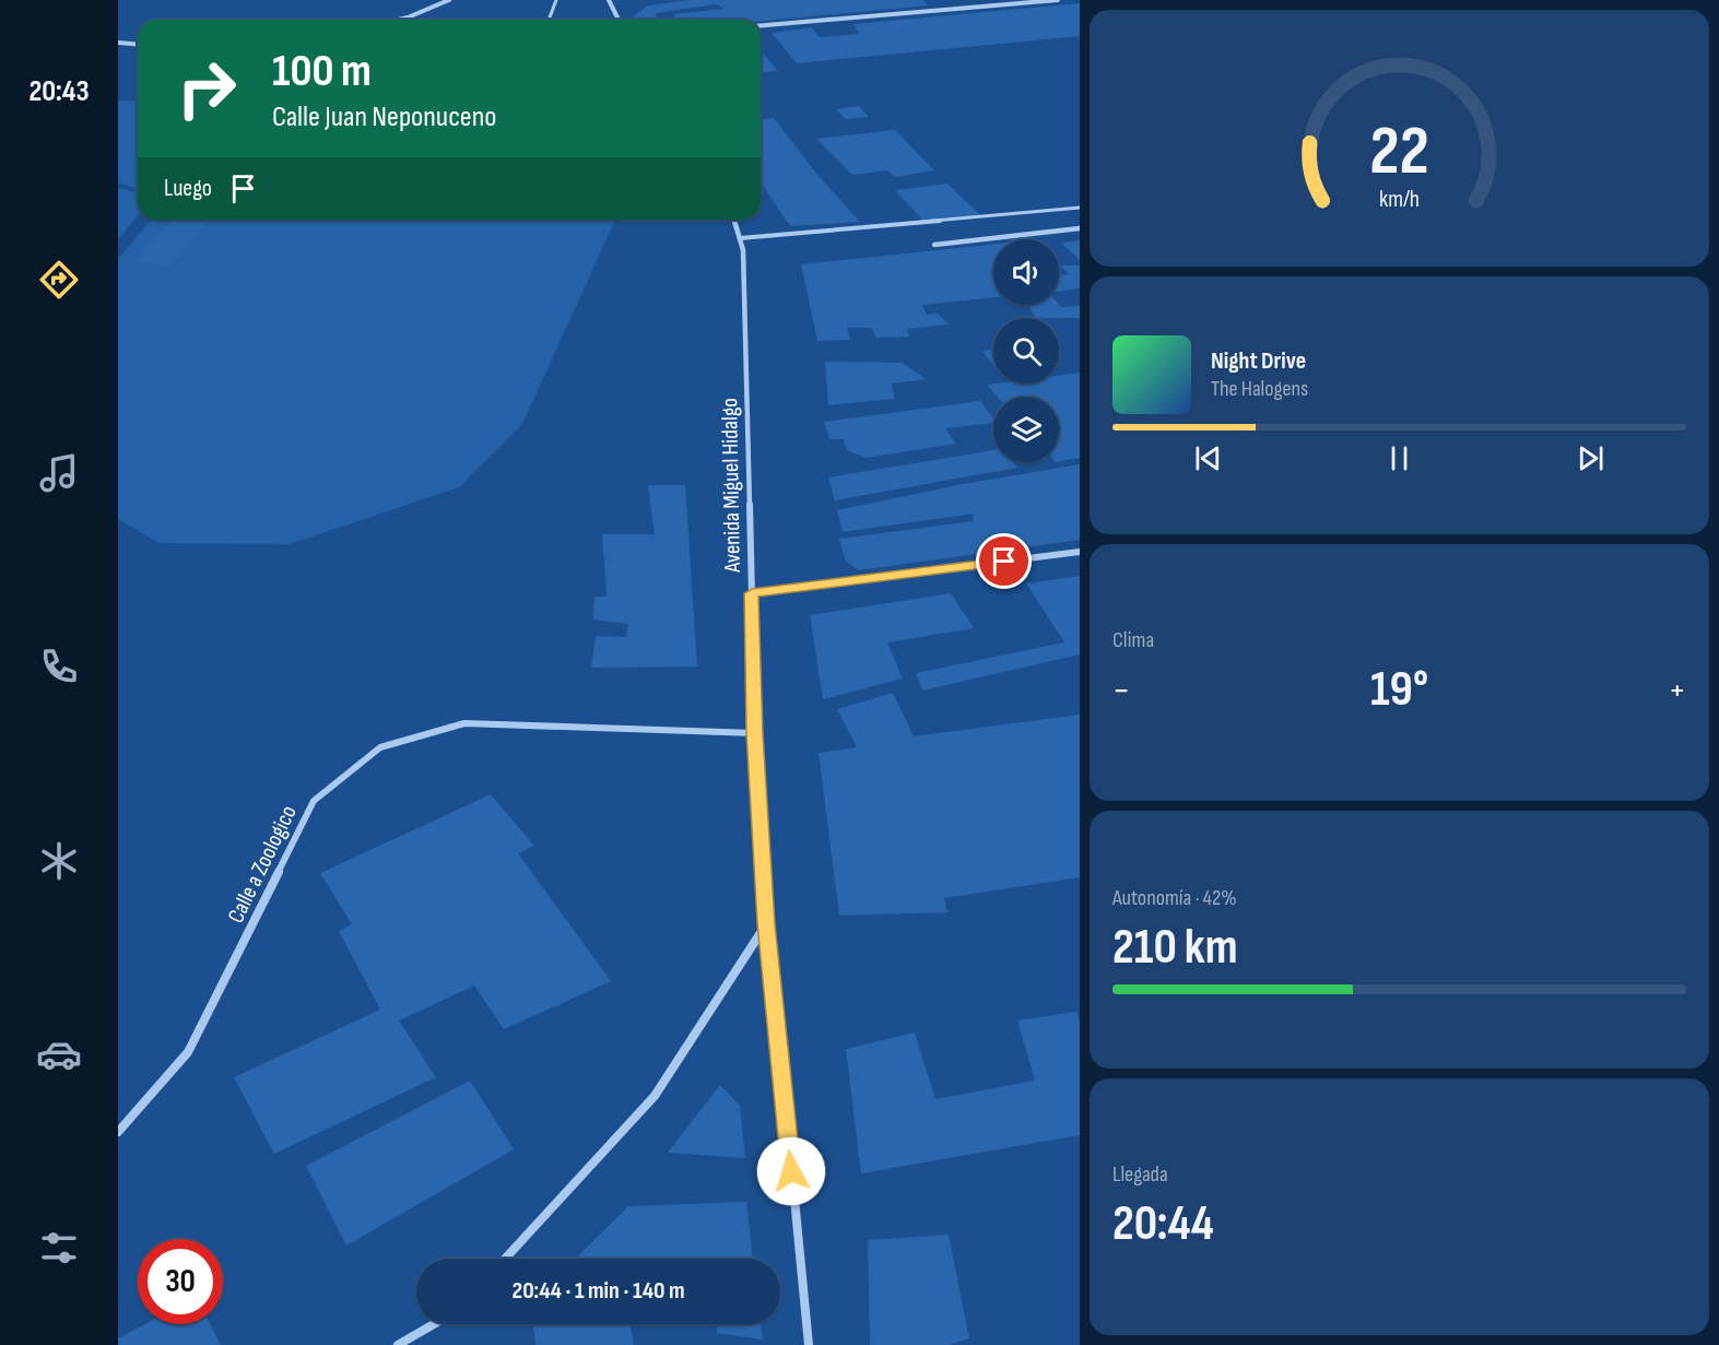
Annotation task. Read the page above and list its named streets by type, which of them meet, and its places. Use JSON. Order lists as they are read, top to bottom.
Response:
{
  "streets": {
    "street": ["Avenida Miguel Hidalgo", "Calle a Zoologico"]
  },
  "crossings": [
    ["Avenida Miguel Hidalgo", "Calle a Zoologico"]
  ],
  "page": {
    "tabs": "20:43",
    "turn": ["100 m", "Calle Juan Neponuceno"],
    "then": "Luego",
    "song": ["Night Drive", "The Halogens"],
    "tile": [
      "Clima",
      ["Autonomía · 42%", "210 km"],
      ["Llegada", "20:44"]
    ],
    "heat": ["−", "19°", "+"],
    "limit": "30",
    "trip": "20:44 · 1 min · 140 m",
    "gauge": ["22", "km/h"]
  }
}
